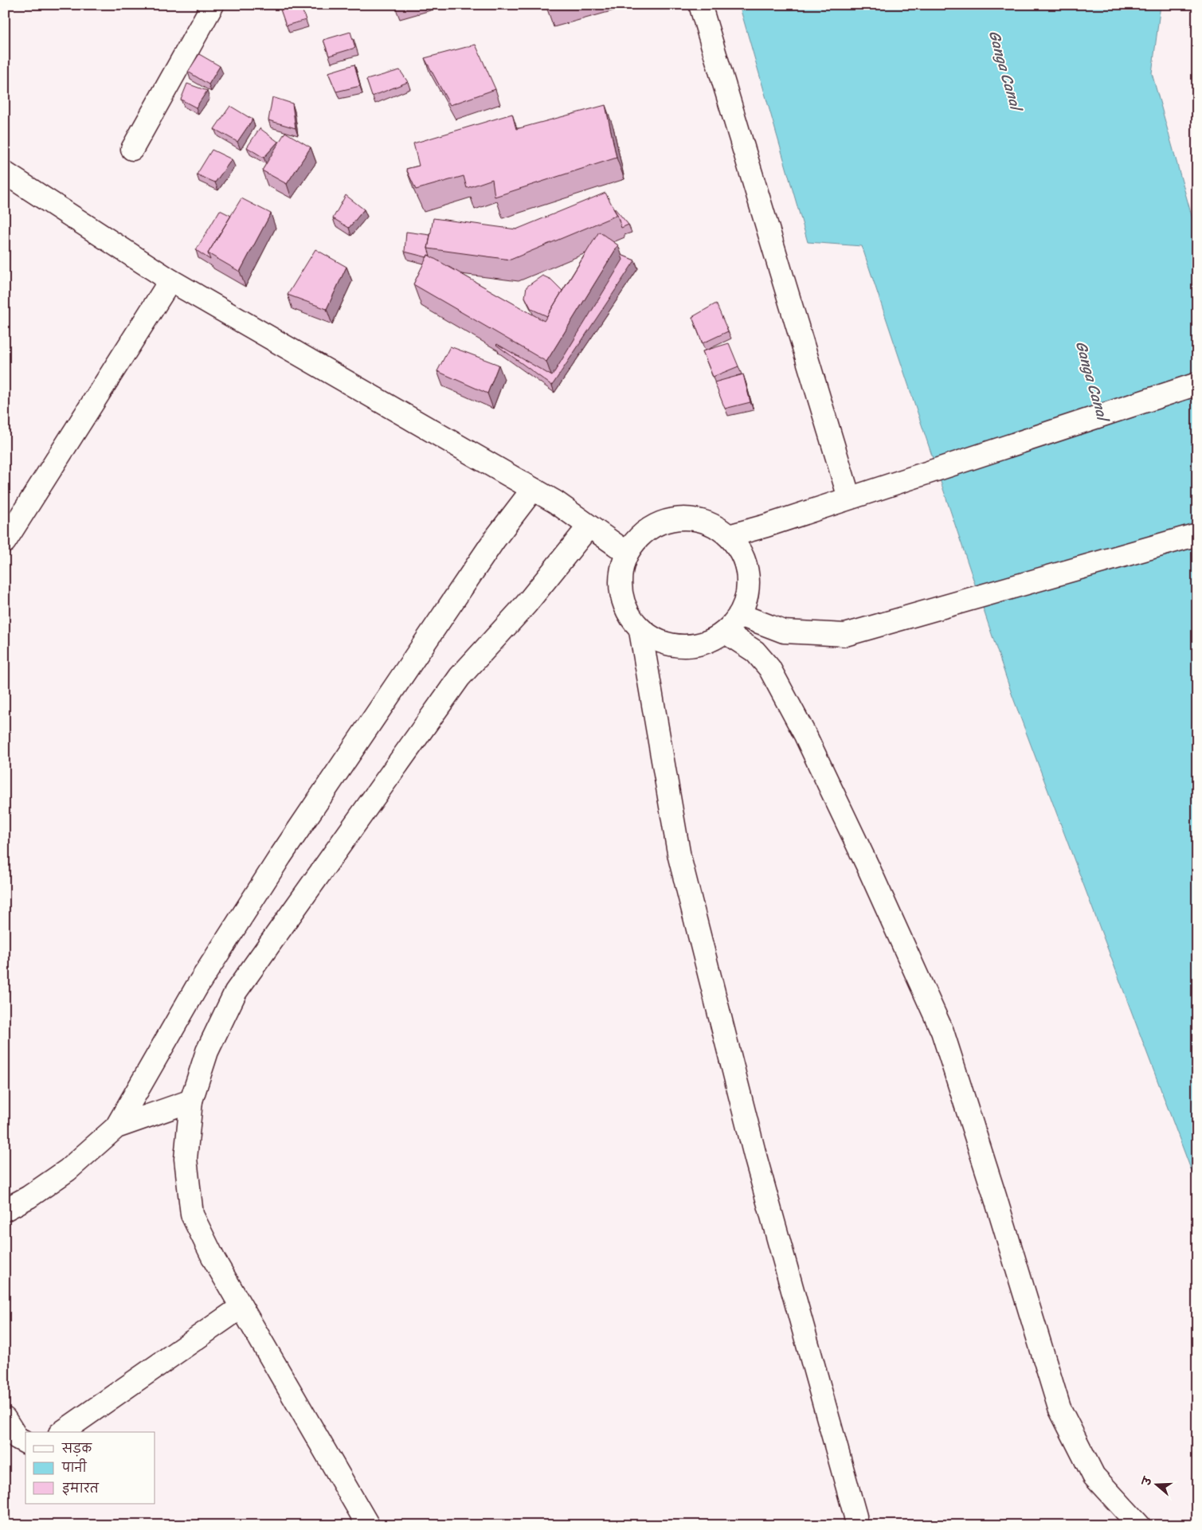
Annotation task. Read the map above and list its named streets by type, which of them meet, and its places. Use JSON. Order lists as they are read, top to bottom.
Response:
{
  "water": ["Ganga Canal"],
  "legend": ["सड़क", "पानी", "इमारत"],
  "north": "left"
}
